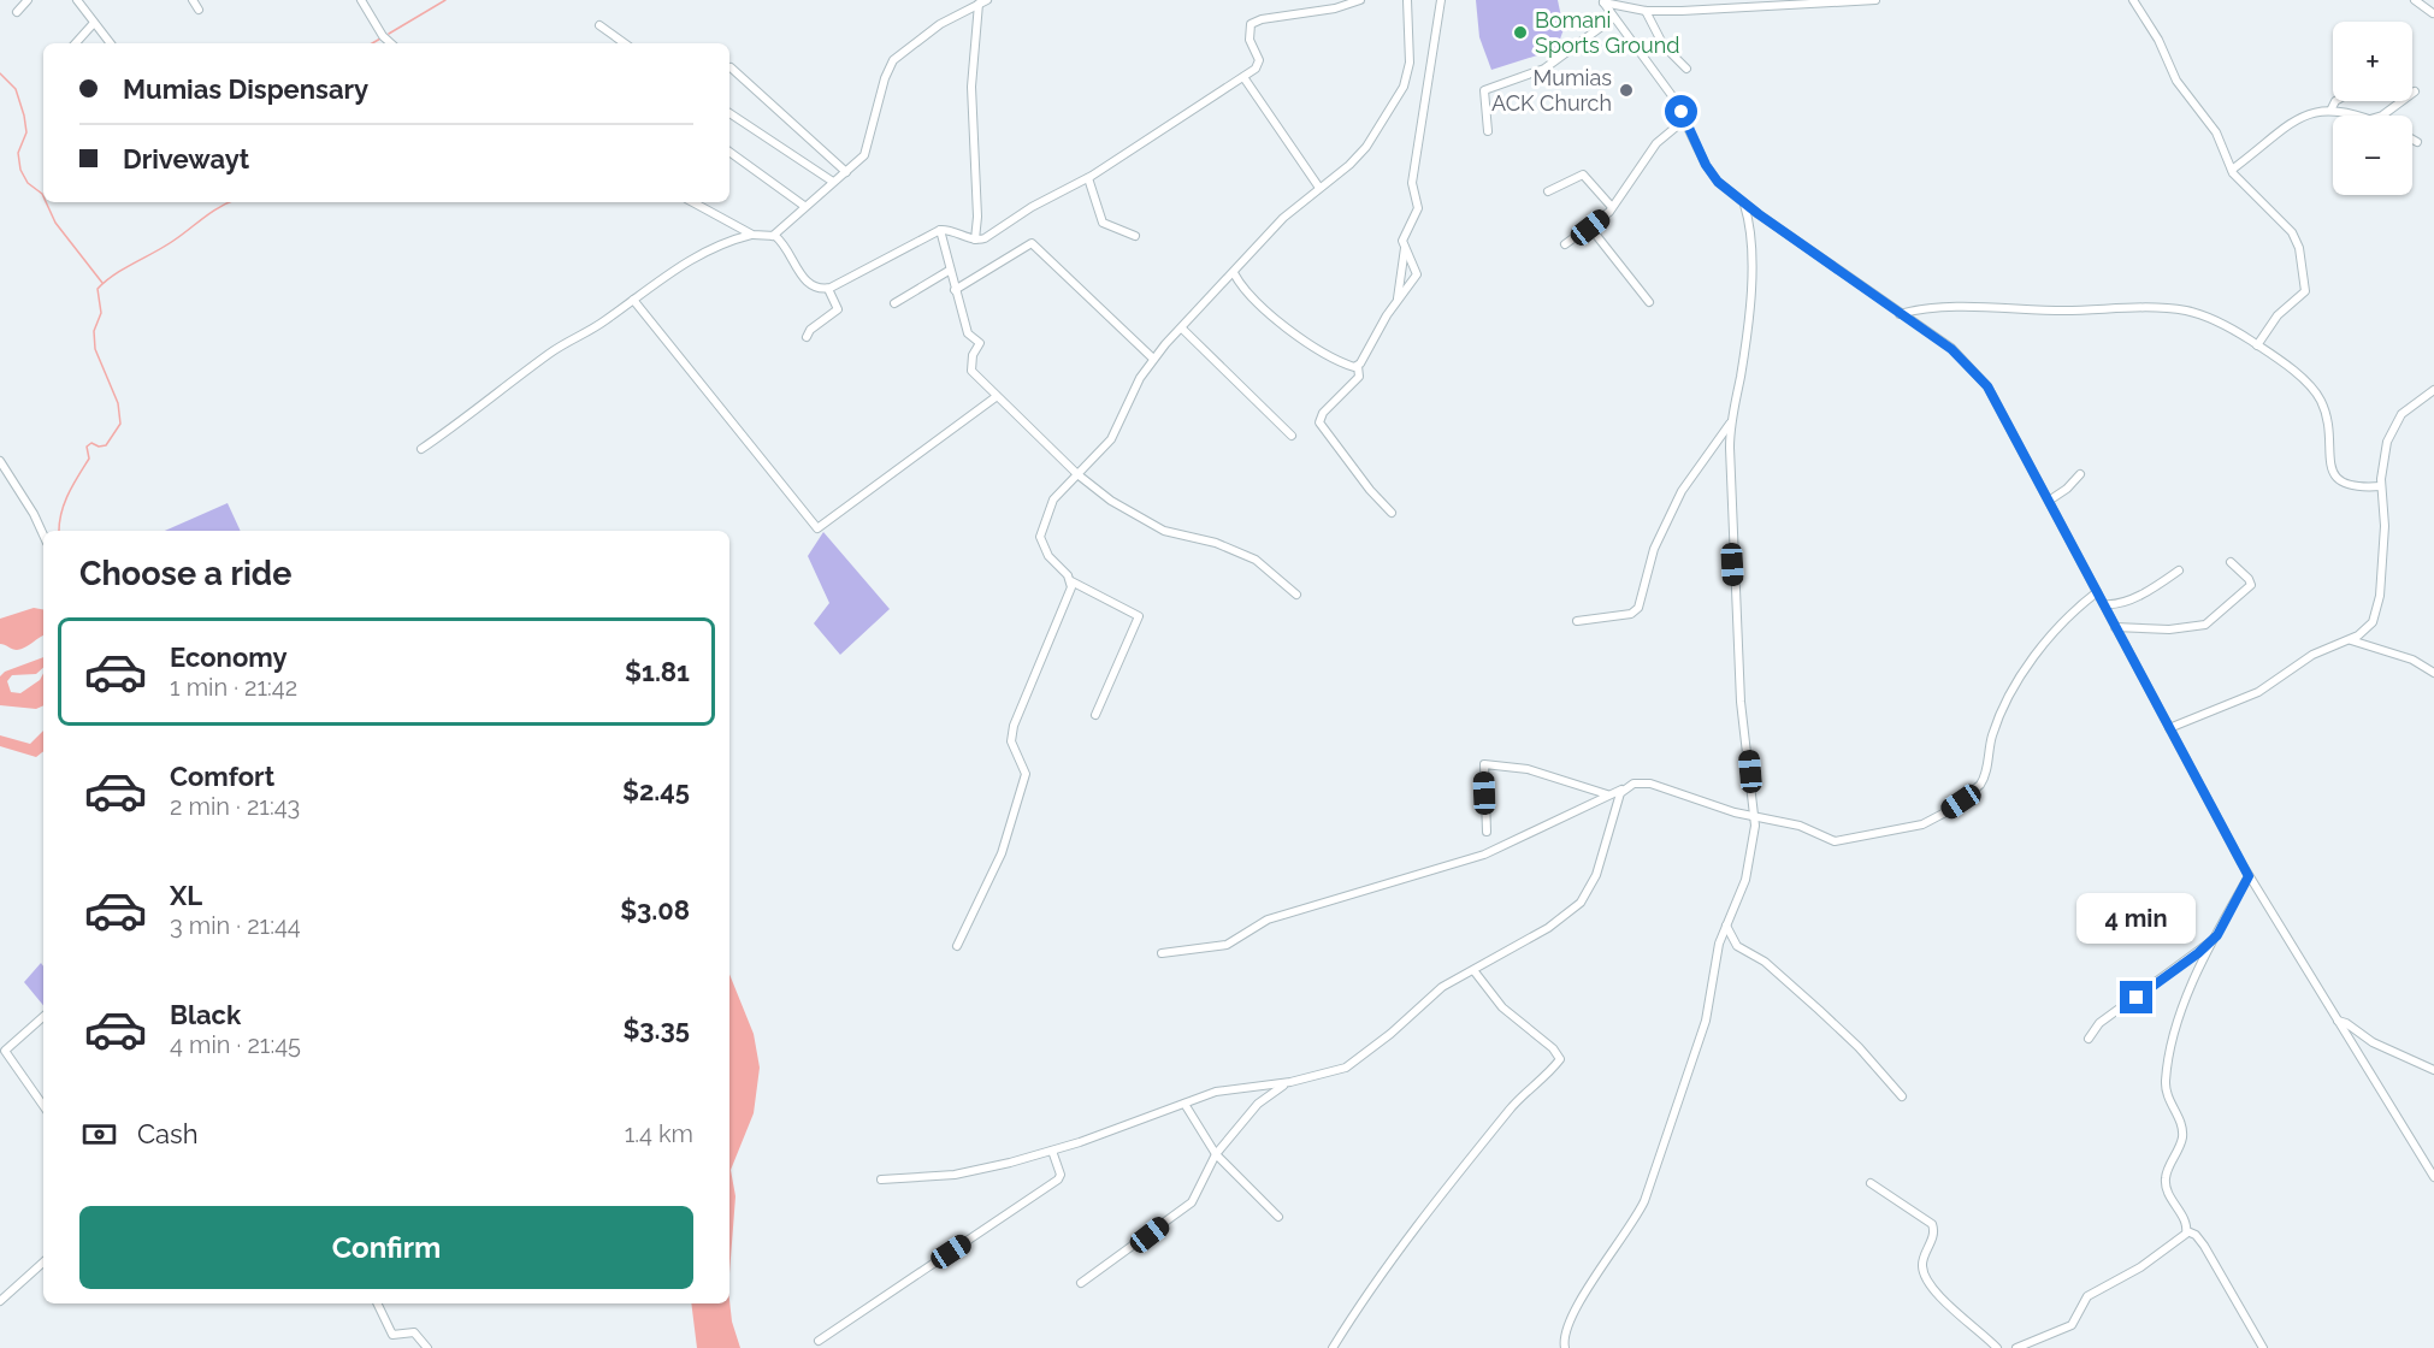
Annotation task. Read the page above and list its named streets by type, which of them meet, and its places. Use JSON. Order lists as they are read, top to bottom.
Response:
{
  "places": ["Bomani Sports Ground", "Mumias ACK Church"],
  "page": {
    "map_buttons": ["+", "−"],
    "banner": ["Mumias Dispensary", "Drivewayt"],
    "heading": "Choose a ride",
    "list": [
      {
        "name": "Economy",
        "note": "1 min · 21:42",
        "value": "$1.81"
      },
      {
        "name": "Comfort",
        "note": "2 min · 21:43",
        "value": "$2.45"
      },
      {
        "name": "XL",
        "note": "3 min · 21:44",
        "value": "$3.08"
      },
      {
        "name": "Black",
        "note": "4 min · 21:45",
        "value": "$3.35"
      }
    ],
    "bubble": "4 min",
    "pay": ["Cash", "1.4 km"],
    "buttons": "Confirm"
  }
}
